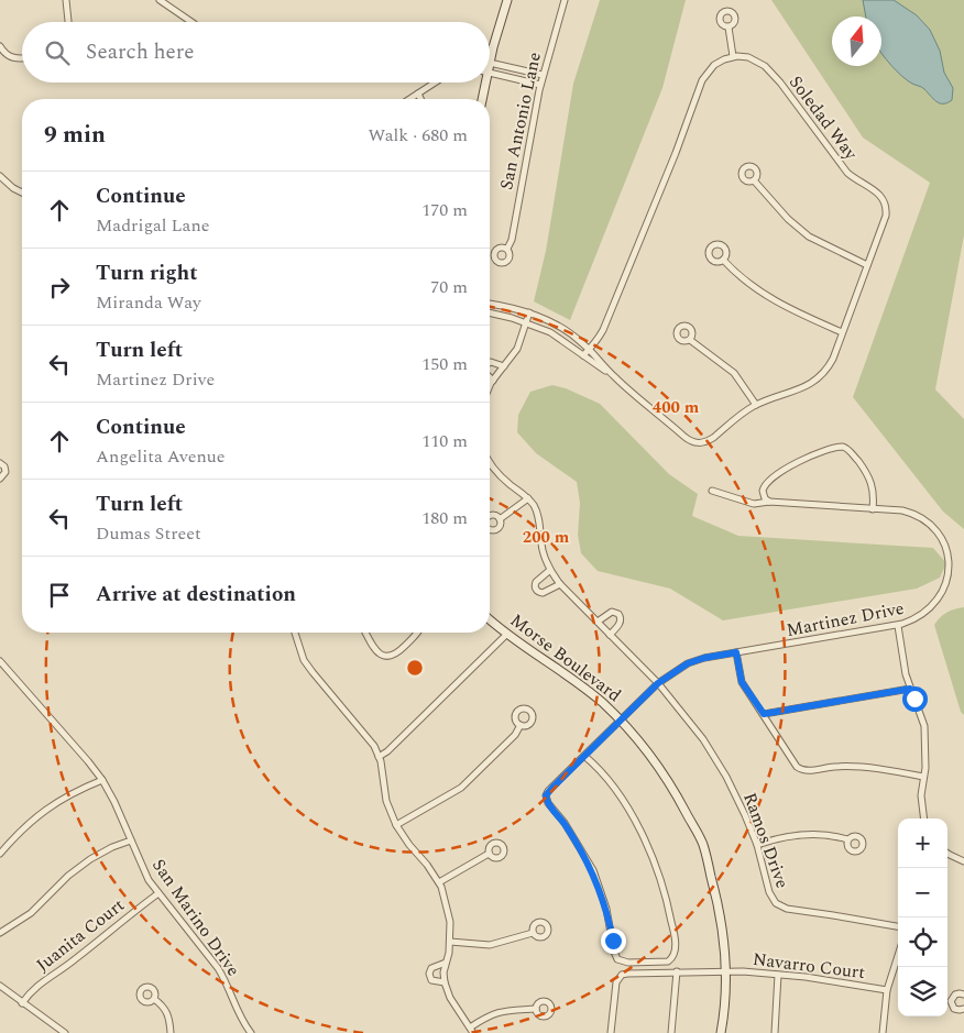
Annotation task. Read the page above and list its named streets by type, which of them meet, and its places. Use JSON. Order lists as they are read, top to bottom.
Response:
{
  "streets": {
    "street": [
      "Soledad Way",
      "San Antonio Lane",
      "Martinez Drive",
      "Morse Boulevard",
      "Ramos Drive",
      "San Marino Drive",
      "Juanita Court",
      "Navarro Court"
    ]
  },
  "crossings": [
    ["Martinez Drive", "Morse Boulevard"],
    ["Martinez Drive", "Ramos Drive"],
    ["Morse Boulevard", "Navarro Court"],
    ["San Marino Drive", "Juanita Court"]
  ],
  "north": "top",
  "page": {
    "search": "Search here",
    "heading": ["9 min", "Walk · 680 m"],
    "list": [
      ["Continue", "Madrigal Lane", "170 m"],
      ["Turn right", "Miranda Way", "70 m"],
      ["Turn left", "Martinez Drive", "150 m"],
      ["Continue", "Angelita Avenue", "110 m"],
      ["Turn left", "Dumas Street", "180 m"],
      "Arrive at destination"
    ],
    "map_buttons": ["+", "−"]
  },
  "rings": ["400 m", "200 m"]
}
